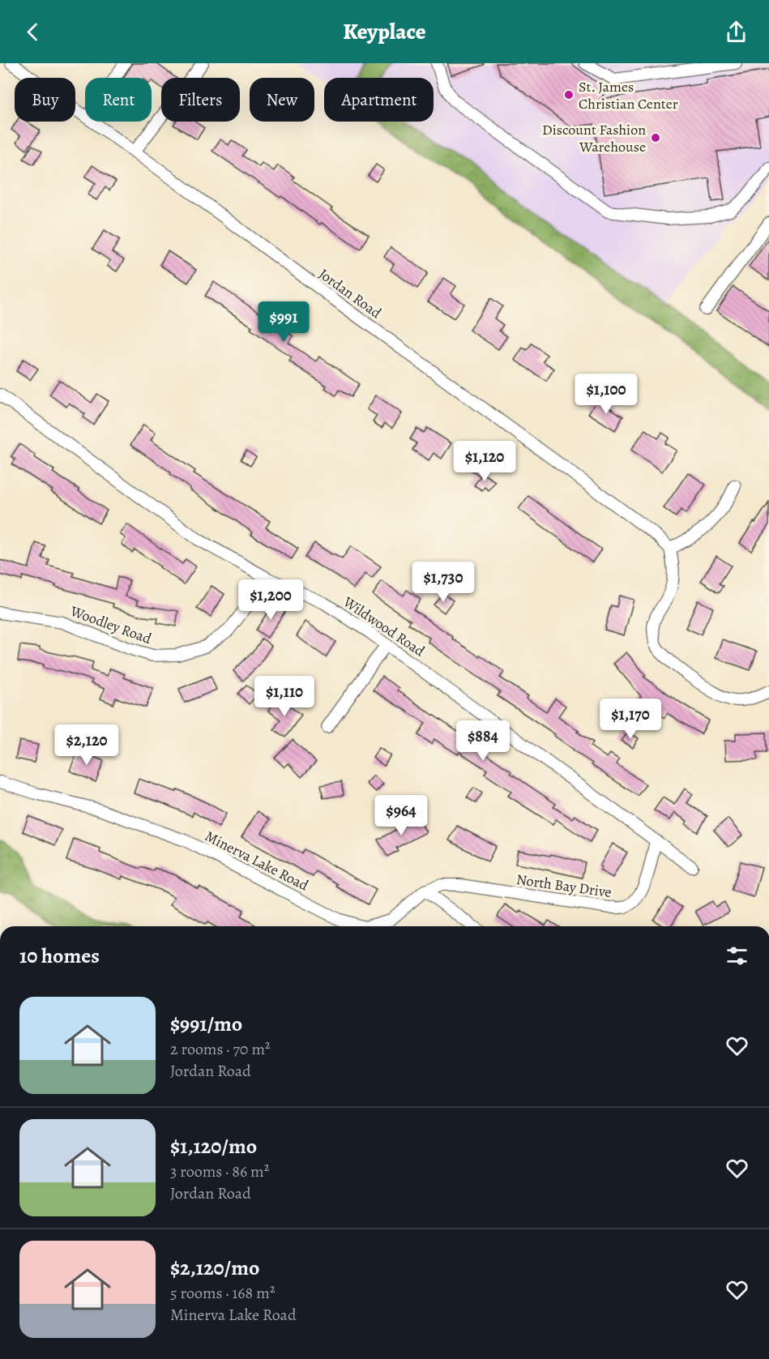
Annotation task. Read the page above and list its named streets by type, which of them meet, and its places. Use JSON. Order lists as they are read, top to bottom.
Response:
{
  "streets": {
    "street": [
      "Jordan Road",
      "Woodley Road",
      "Wildwood Road",
      "Minerva Lake Road",
      "North Bay Drive"
    ]
  },
  "crossings": [
    ["Woodley Road", "Wildwood Road"],
    ["Wildwood Road", "North Bay Drive"],
    ["Minerva Lake Road", "North Bay Drive"]
  ],
  "places": ["St. James Christian Center", "Discount Fashion Warehouse"],
  "page": {
    "header": "Keyplace",
    "chip": [
      "Buy",
      "Rent",
      "Filters",
      "New",
      "Apartment"
    ],
    "price": [
      "$991",
      "$1,100",
      "$1,120",
      "$1,730",
      "$1,200",
      "$1,110",
      "$1,170",
      "$884",
      "$2,120",
      "$964"
    ],
    "heading": "10 homes",
    "list": [
      {
        "name": "$991/mo",
        "note": "2 rooms · 70 m² · Jordan Road"
      },
      {
        "name": "$1,120/mo",
        "note": "3 rooms · 86 m² · Jordan Road"
      },
      {
        "name": "$2,120/mo",
        "note": "5 rooms · 168 m² · Minerva Lake Road"
      }
    ]
  }
}
